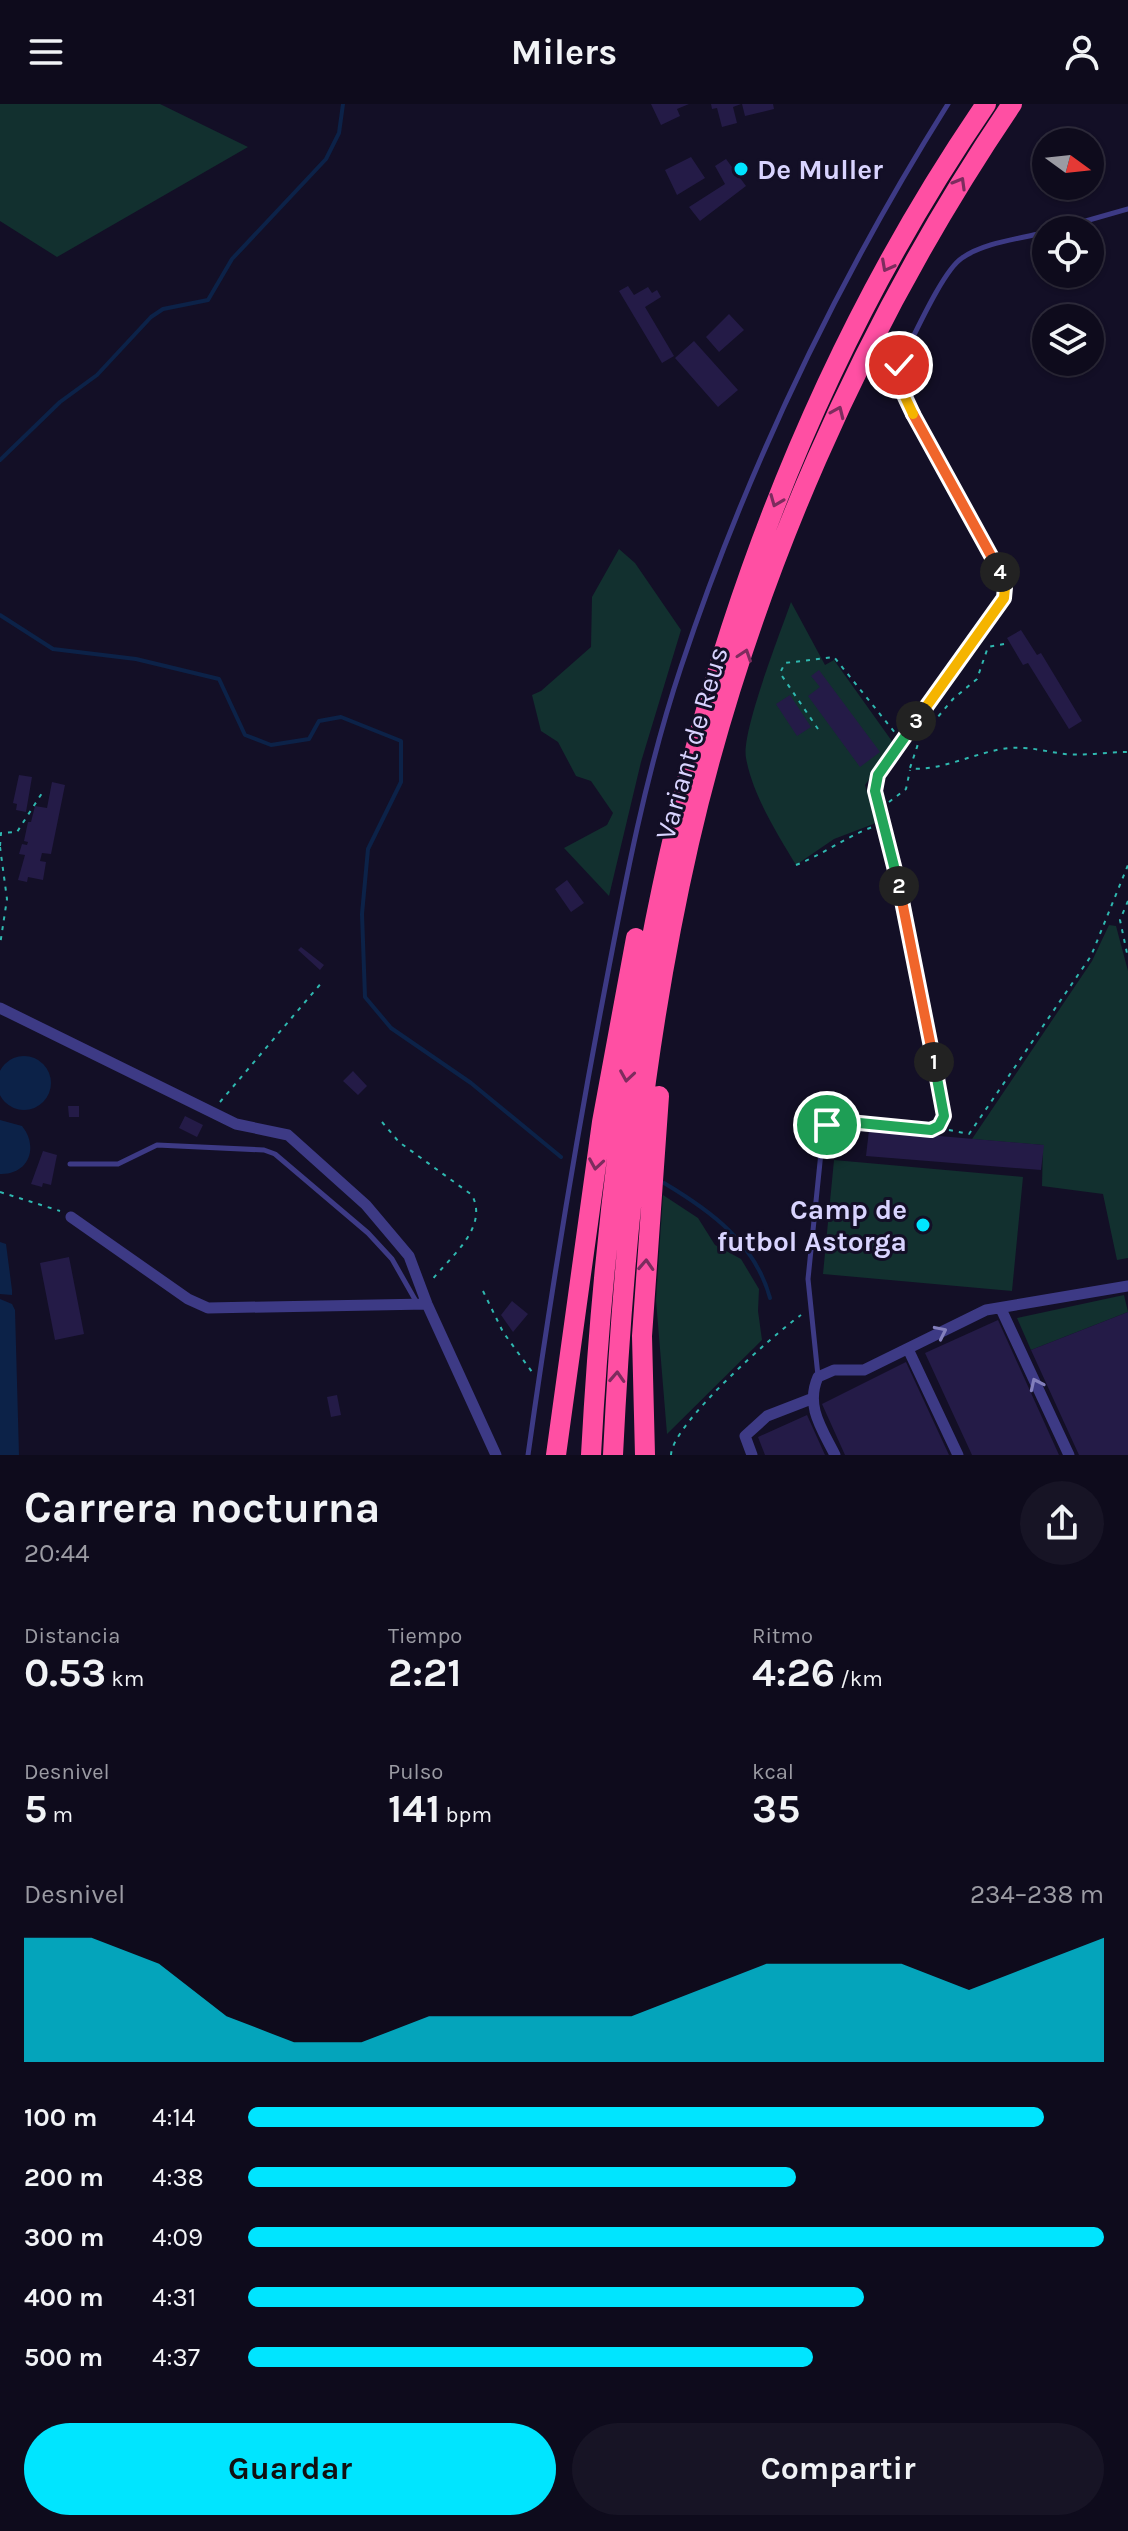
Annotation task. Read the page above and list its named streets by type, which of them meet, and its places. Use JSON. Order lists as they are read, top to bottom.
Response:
{
  "streets": {
    "highway": ["Variant de Reus"]
  },
  "places": ["De Muller", "Camp de futbol Astorga"],
  "north": "right",
  "page": {
    "header": "Milers",
    "pins": [
      "4",
      "3",
      "2",
      "1"
    ],
    "heading": ["Carrera nocturna", "20:44"],
    "stats": [
      ["Distancia", "0.53 km"],
      ["Tiempo", "2:21"],
      ["Ritmo", "4:26 /km"],
      ["Desnivel", "5 m"],
      ["Pulso", "141 bpm"],
      ["kcal", "35"]
    ],
    "chart": ["Desnivel", "234–238 m"],
    "list": [
      {
        "name": "100 m",
        "note": "4:14"
      },
      {
        "name": "200 m",
        "note": "4:38"
      },
      {
        "name": "300 m",
        "note": "4:09"
      },
      {
        "name": "400 m",
        "note": "4:31"
      },
      {
        "name": "500 m",
        "note": "4:37"
      }
    ],
    "buttons": ["Guardar", "Compartir"]
  }
}
